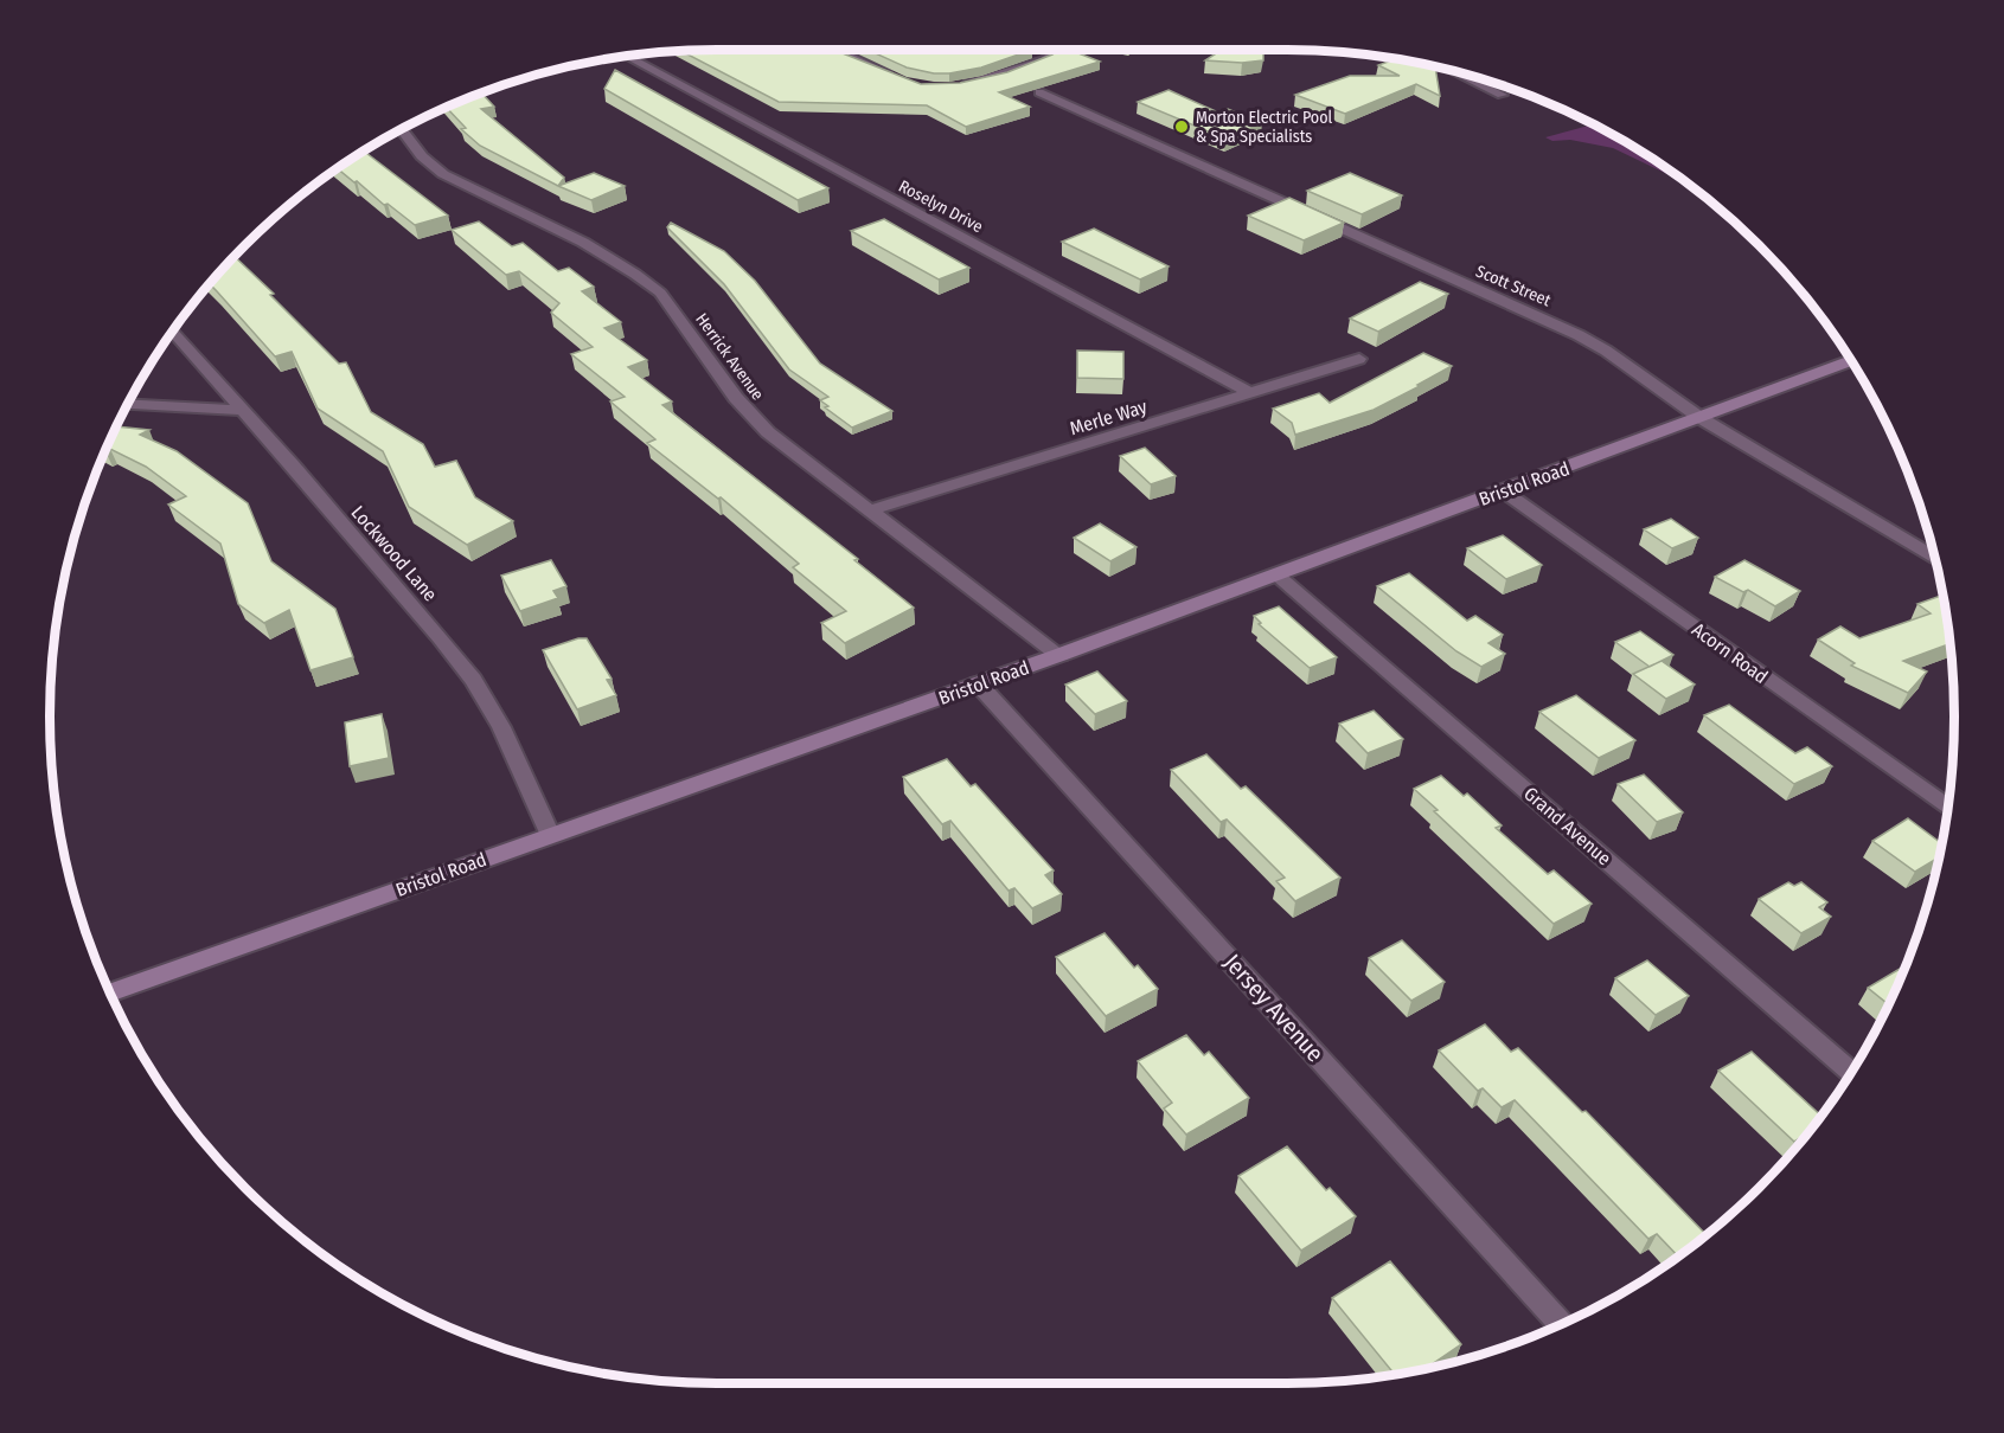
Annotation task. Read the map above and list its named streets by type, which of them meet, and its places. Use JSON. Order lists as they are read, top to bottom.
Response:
{
  "streets": {
    "main road": ["Bristol Road"],
    "street": [
      "Roselyn Drive",
      "Scott Street",
      "Herrick Avenue",
      "Merle Way",
      "Lockwood Lane",
      "Acorn Road",
      "Grand Avenue",
      "Jersey Avenue"
    ]
  },
  "crossings": [
    ["Roselyn Drive", "Merle Way"],
    ["Scott Street", "Bristol Road"],
    ["Herrick Avenue", "Merle Way"],
    ["Herrick Avenue", "Bristol Road"],
    ["Bristol Road", "Lockwood Lane"],
    ["Bristol Road", "Acorn Road"],
    ["Bristol Road", "Grand Avenue"],
    ["Bristol Road", "Jersey Avenue"]
  ],
  "places": ["Morton Electric Pool & Spa Specialists"]
}
